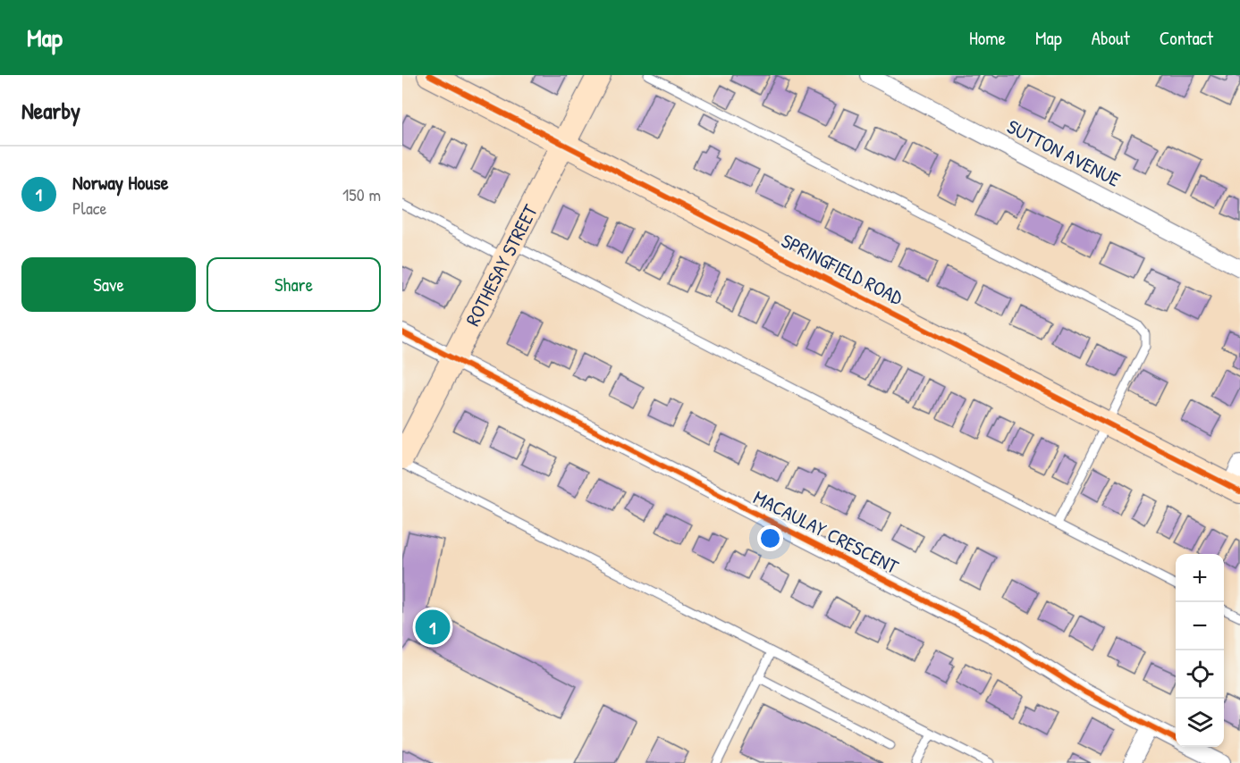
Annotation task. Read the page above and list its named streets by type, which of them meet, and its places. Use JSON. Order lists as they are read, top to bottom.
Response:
{
  "streets": {
    "street": [
      "SUTTON AVENUE",
      "ROTHESAY STREET",
      "SPRINGFIELD ROAD",
      "MACAULAY CRESCENT"
    ]
  },
  "crossings": [
    ["ROTHESAY STREET", "SPRINGFIELD ROAD"],
    ["ROTHESAY STREET", "MACAULAY CRESCENT"]
  ],
  "page": {
    "header": "Map",
    "nav": [
      "Home",
      "Map",
      "About",
      "Contact"
    ],
    "heading": "Nearby",
    "list": [
      {
        "mark": "1",
        "name": "Norway House",
        "note": "Place",
        "value": "150 m"
      }
    ],
    "buttons": ["Save", "Share"],
    "map_buttons": ["+", "−"],
    "pins": "1"
  }
}
